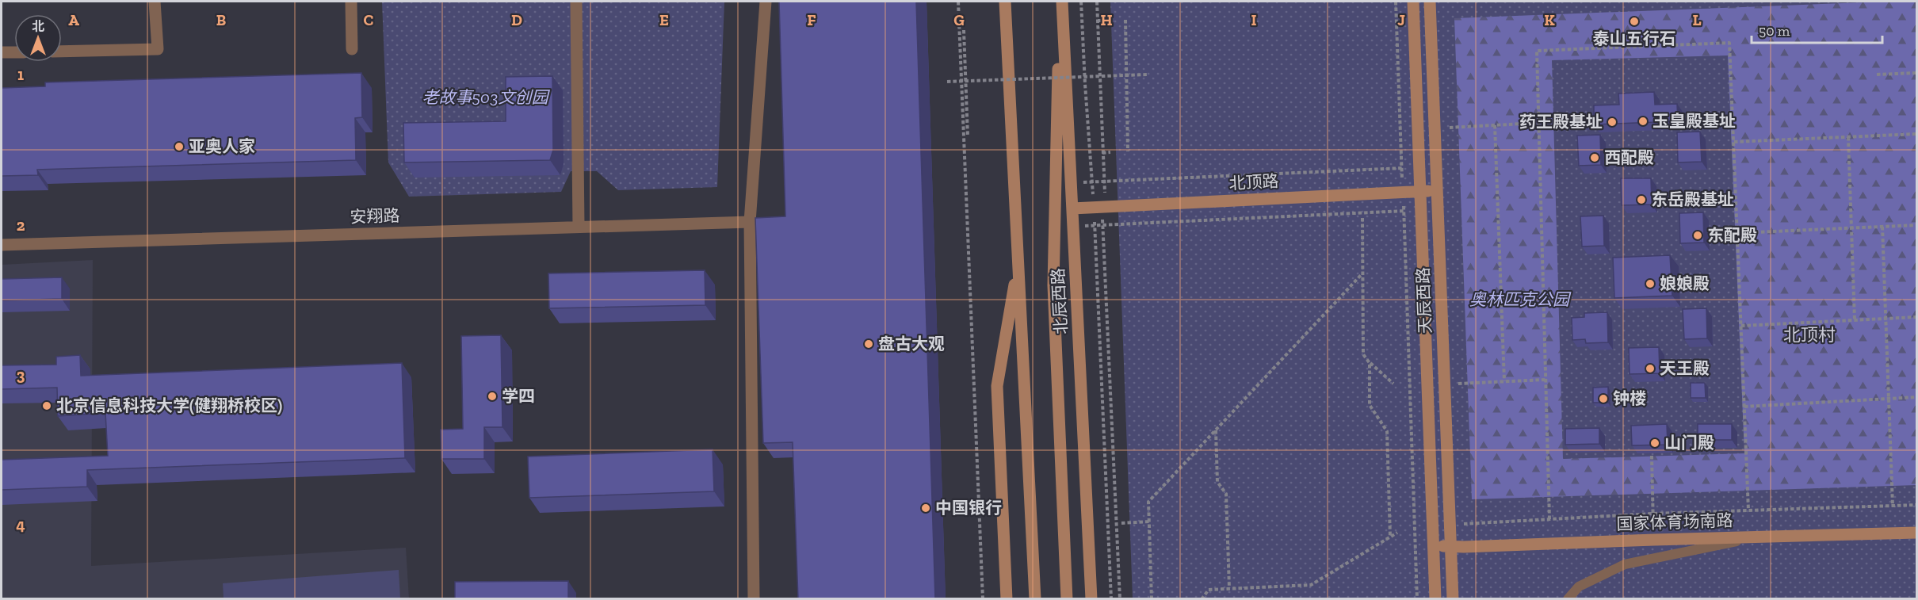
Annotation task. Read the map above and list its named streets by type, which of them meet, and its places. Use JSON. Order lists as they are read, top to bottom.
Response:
{
  "streets": {
    "street": [
      "北顶路",
      "安翔路",
      "天辰西路",
      "北辰西路",
      "国家体育场南路"
    ]
  },
  "crossings": [
    ["北顶路", "天辰西路"],
    ["北顶路", "北辰西路"],
    ["天辰西路", "国家体育场南路"]
  ],
  "districts": ["北顶村"],
  "parks": ["老故事503文创园", "奥林匹克公园"],
  "places": [
    "泰山五行石",
    "玉皇殿基址",
    "药王殿基址",
    "亚奥人家",
    "西配殿",
    "东岳殿基址",
    "东配殿",
    "娘娘殿",
    "盘古大观",
    "天王殿",
    "学四",
    "钟楼",
    "北京信息科技大学(健翔桥校区)",
    "山门殿",
    "中国银行"
  ],
  "scale_bar": "50 m",
  "north": "top",
  "grid": {
    "columns": [
      "A",
      "B",
      "C",
      "D",
      "E",
      "F",
      "G",
      "H",
      "I",
      "J",
      "K",
      "L"
    ],
    "rows": [
      "1",
      "2",
      "3",
      "4"
    ]
  }
}
